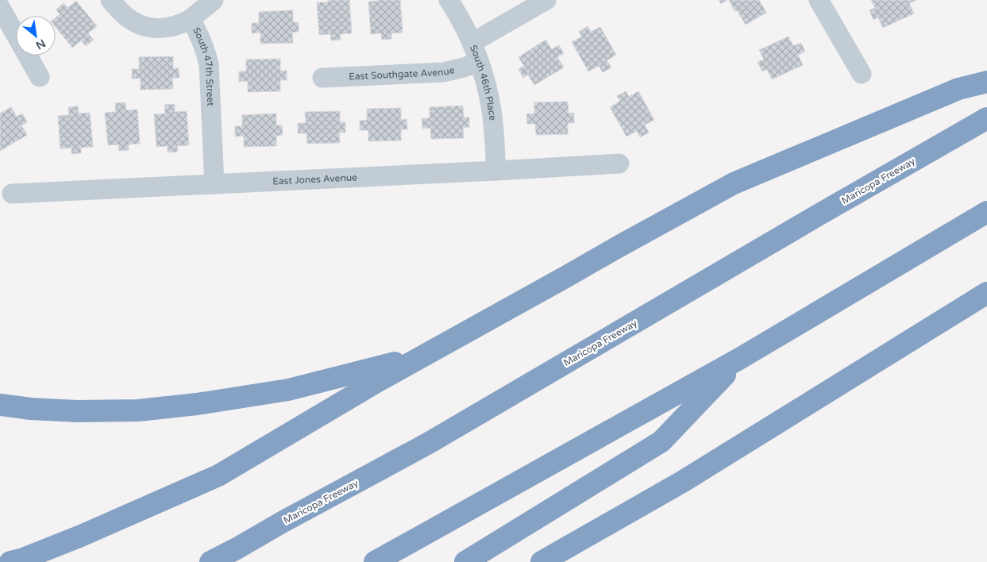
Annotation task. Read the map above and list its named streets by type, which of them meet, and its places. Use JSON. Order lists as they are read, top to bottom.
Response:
{
  "streets": {
    "highway": ["Maricopa Freeway"],
    "street": [
      "South 47th Street",
      "East Southgate Avenue",
      "South 46th Place",
      "East Jones Avenue"
    ]
  },
  "crossings": [
    ["South 47th Street", "East Jones Avenue"],
    ["East Southgate Avenue", "South 46th Place"],
    ["South 46th Place", "East Jones Avenue"]
  ],
  "north": "bottom right"
}
